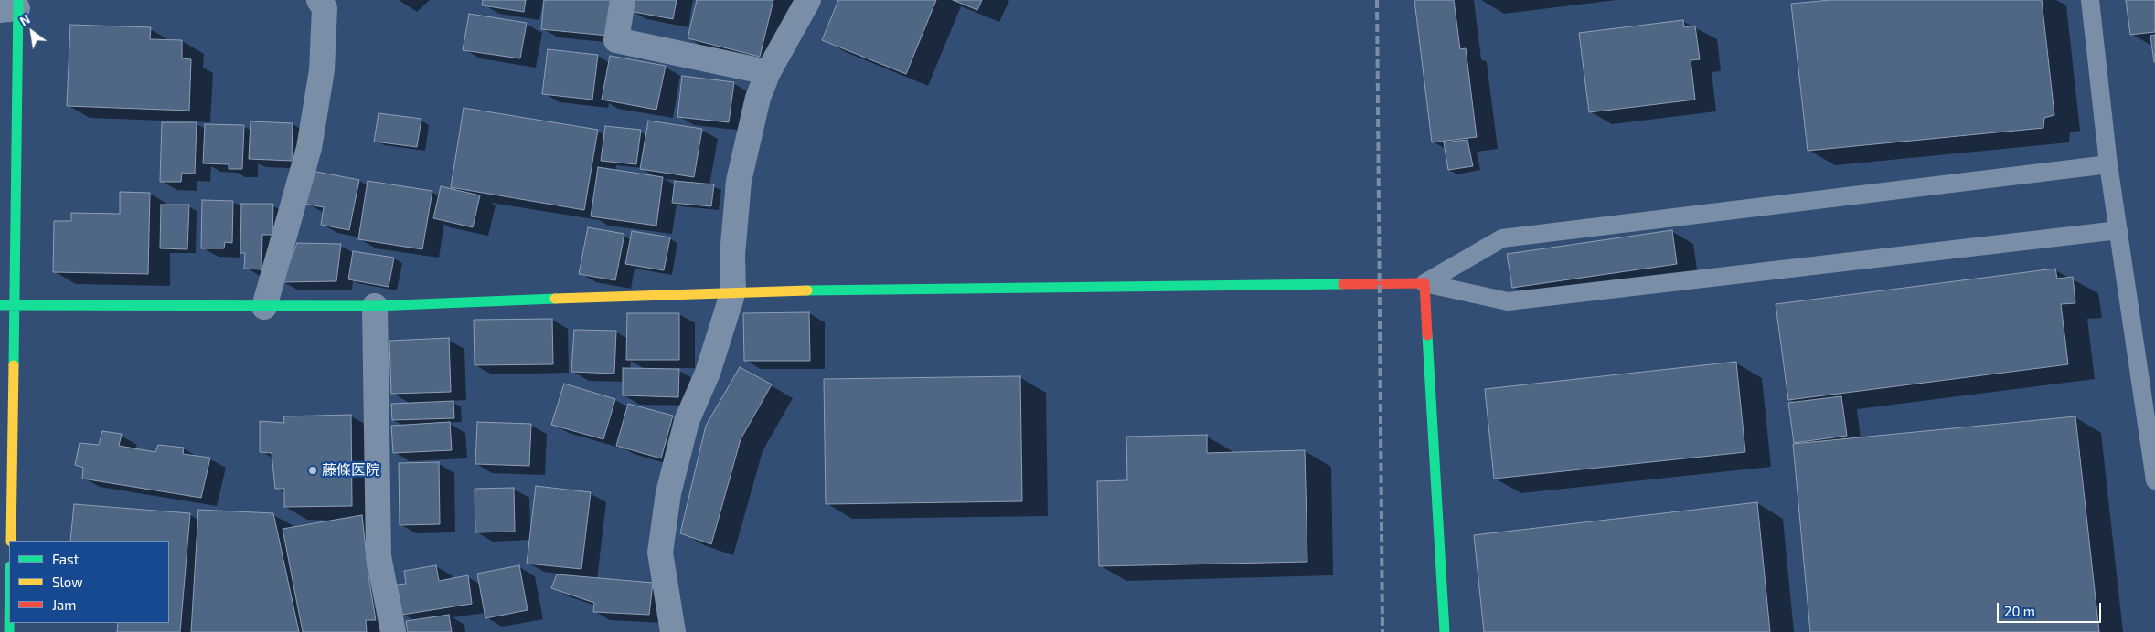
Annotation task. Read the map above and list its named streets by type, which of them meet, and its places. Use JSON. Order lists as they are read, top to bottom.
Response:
{
  "places": ["藤條医院"],
  "legend": ["Fast", "Slow", "Jam"],
  "scale_bar": "20 m",
  "north": "top left"
}
